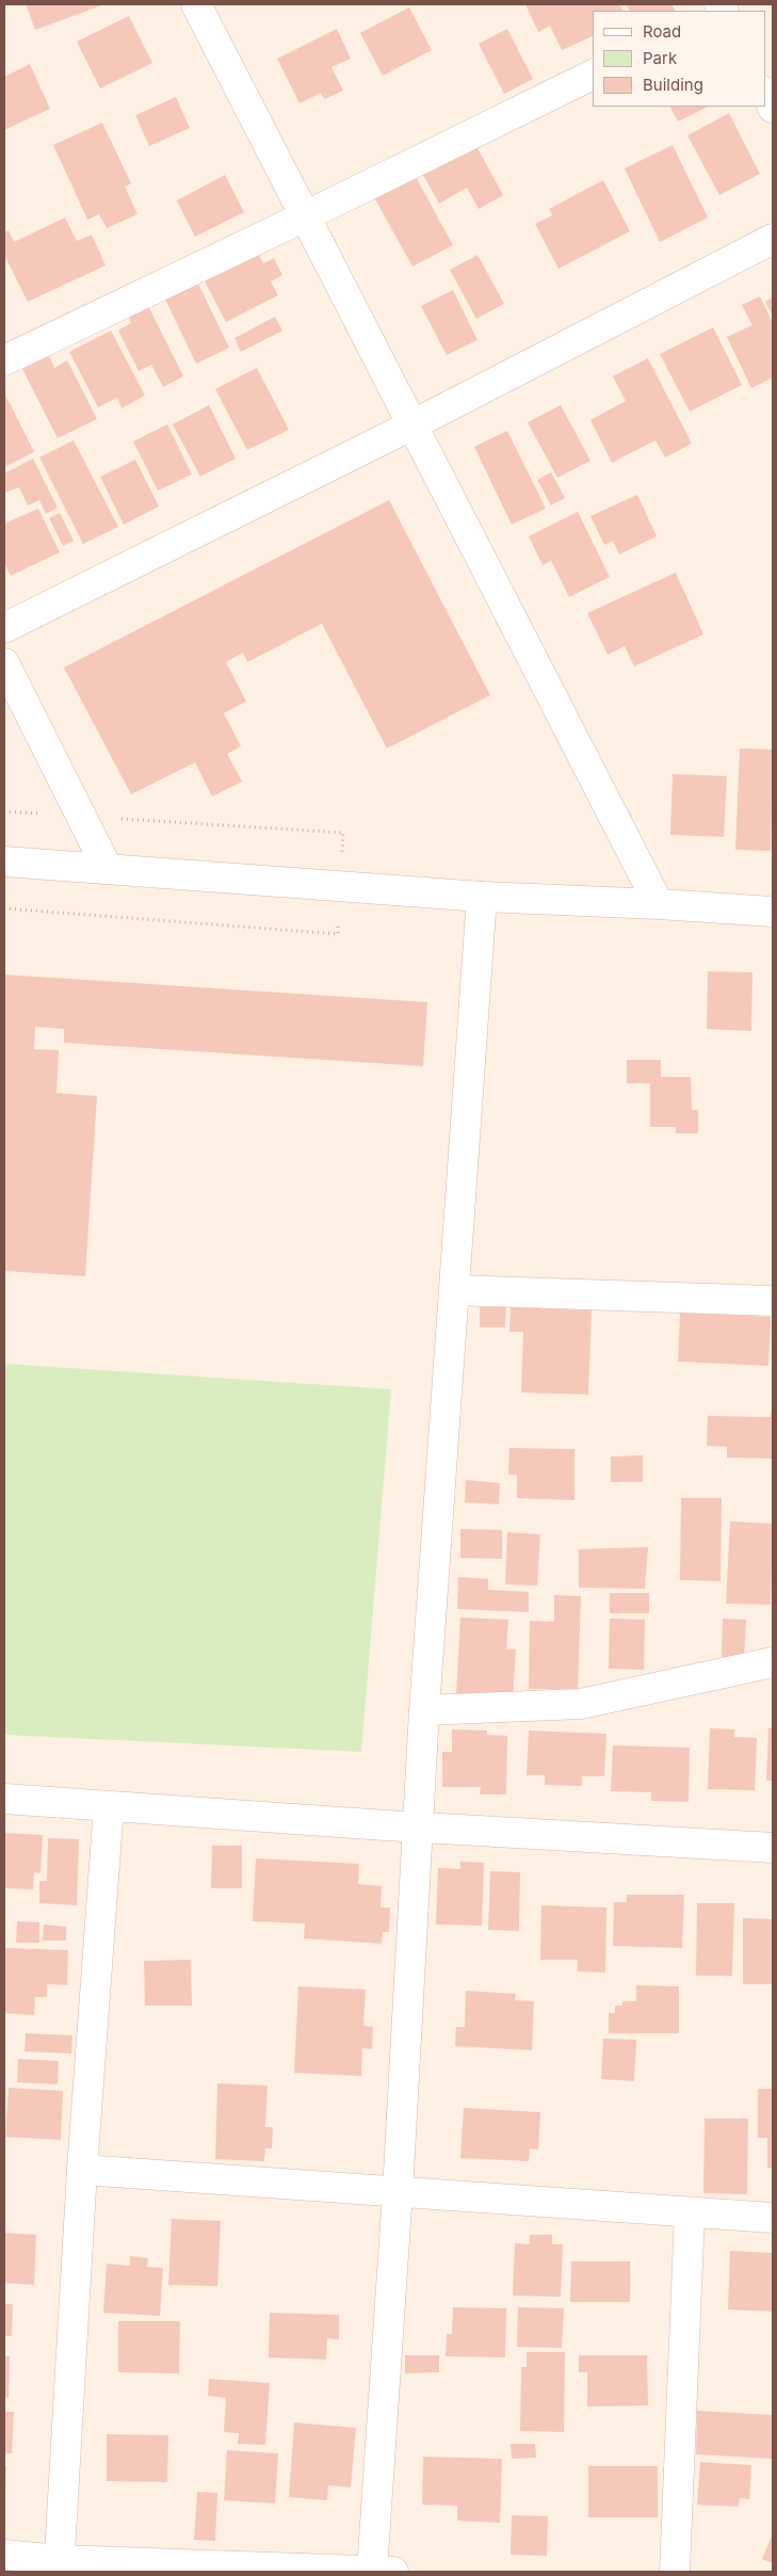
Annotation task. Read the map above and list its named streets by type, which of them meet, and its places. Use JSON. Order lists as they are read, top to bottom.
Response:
{
  "legend": ["Road", "Park", "Building"]
}
